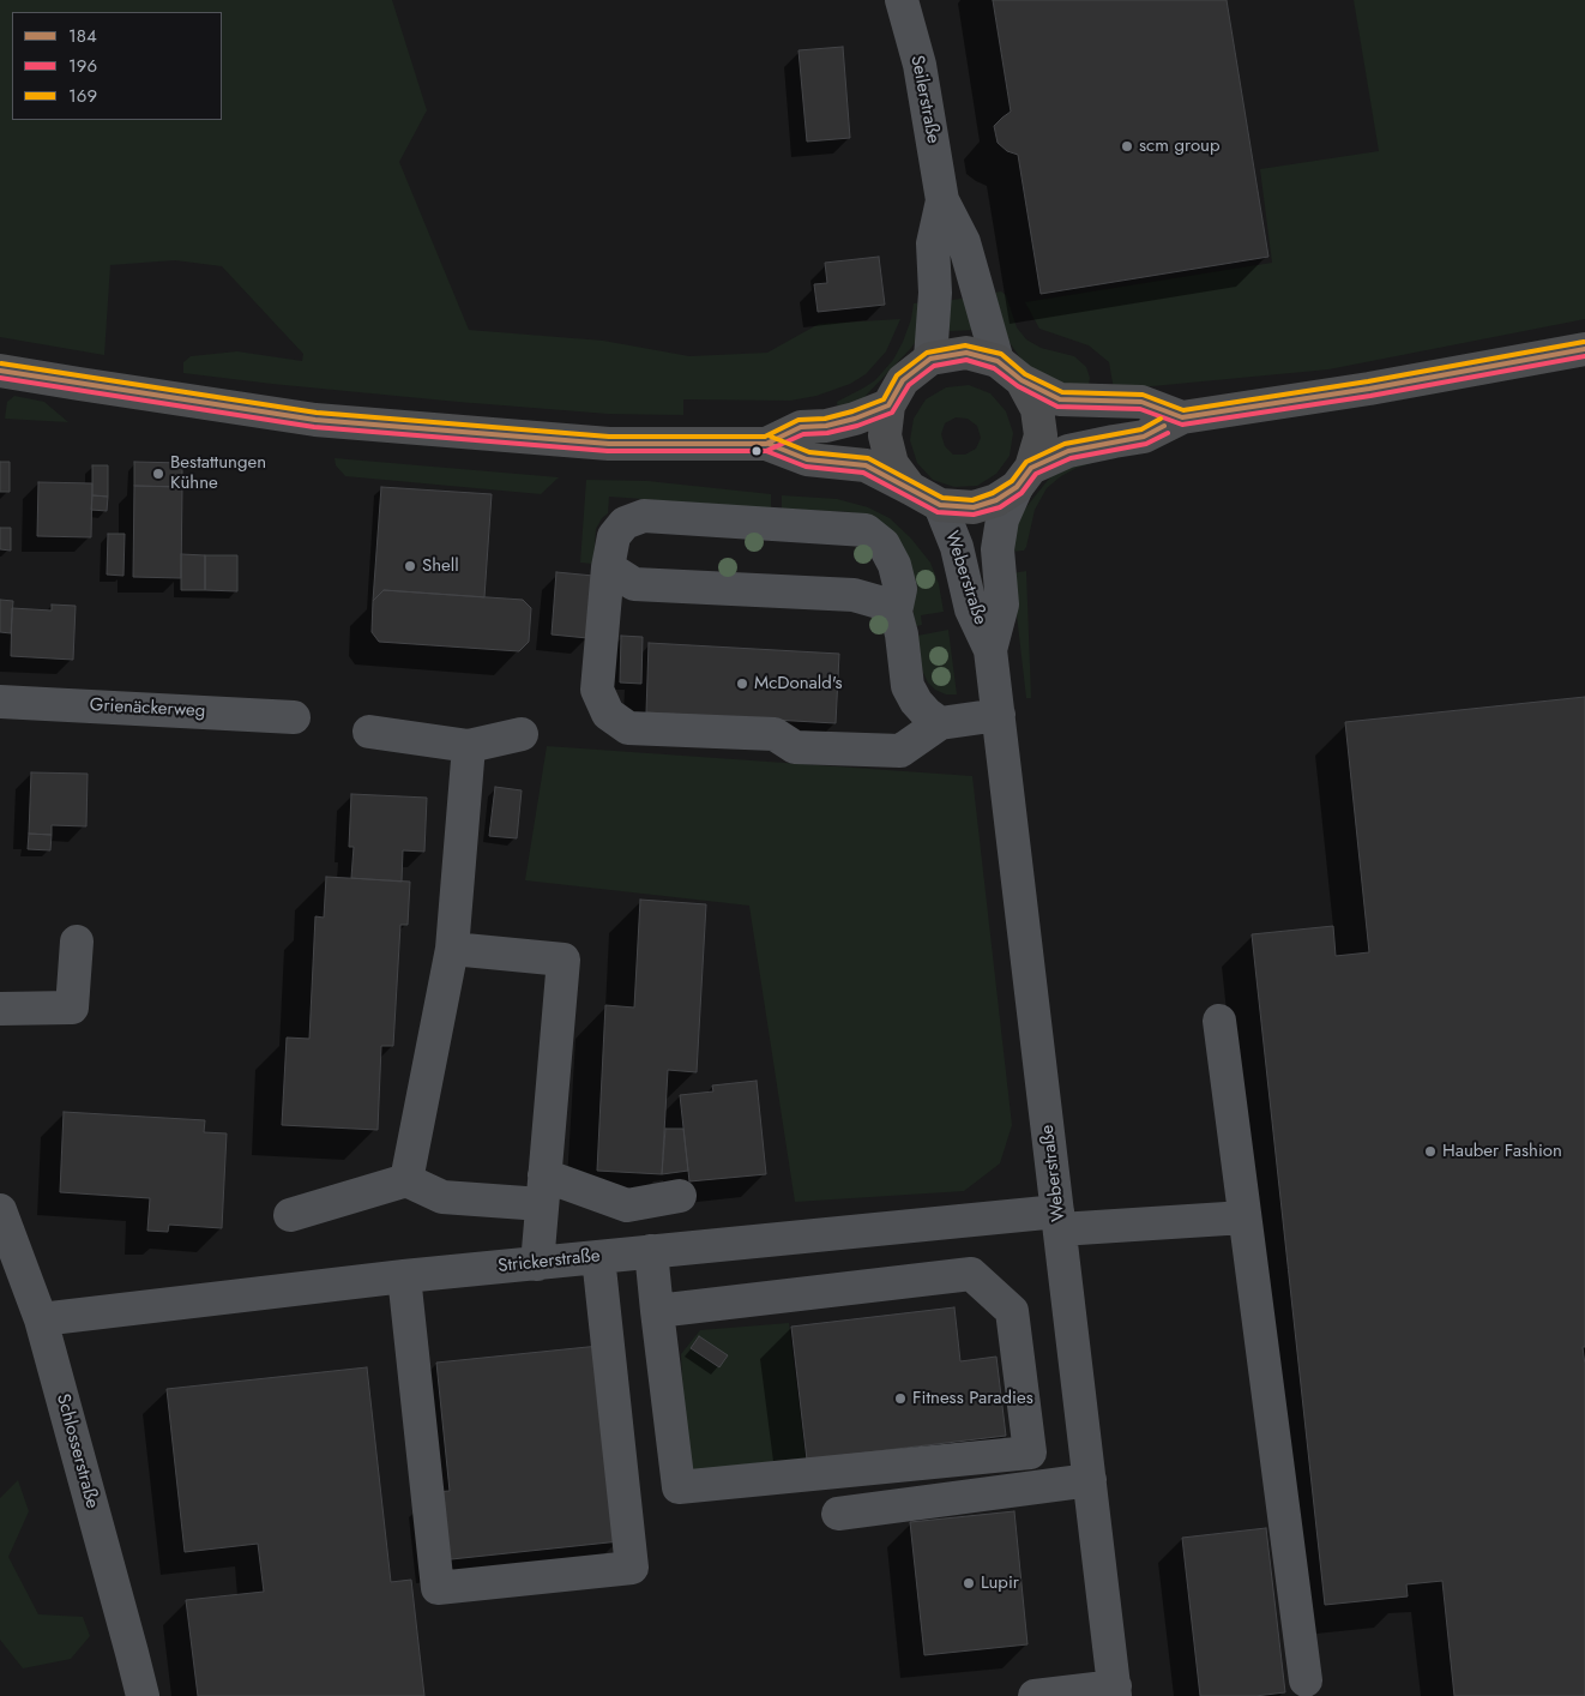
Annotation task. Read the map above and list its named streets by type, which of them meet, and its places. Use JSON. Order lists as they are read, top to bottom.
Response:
{
  "streets": {
    "street": [
      "Seilerstraße",
      "Weberstraße",
      "Grienäckerweg",
      "Strickerstraße",
      "Schlosserstraße"
    ]
  },
  "crossings": [
    ["Seilerstraße", "Weberstraße"],
    ["Weberstraße", "Strickerstraße"],
    ["Strickerstraße", "Schlosserstraße"]
  ],
  "places": [
    "scm group",
    "Bestattungen Kühne",
    "Shell",
    "McDonald's",
    "Hauber Fashion",
    "Fitness Paradies",
    "Lupir"
  ],
  "lines": ["transit line 169", "transit line 184", "transit line 196"],
  "legend": ["184", "196", "169"]
}
